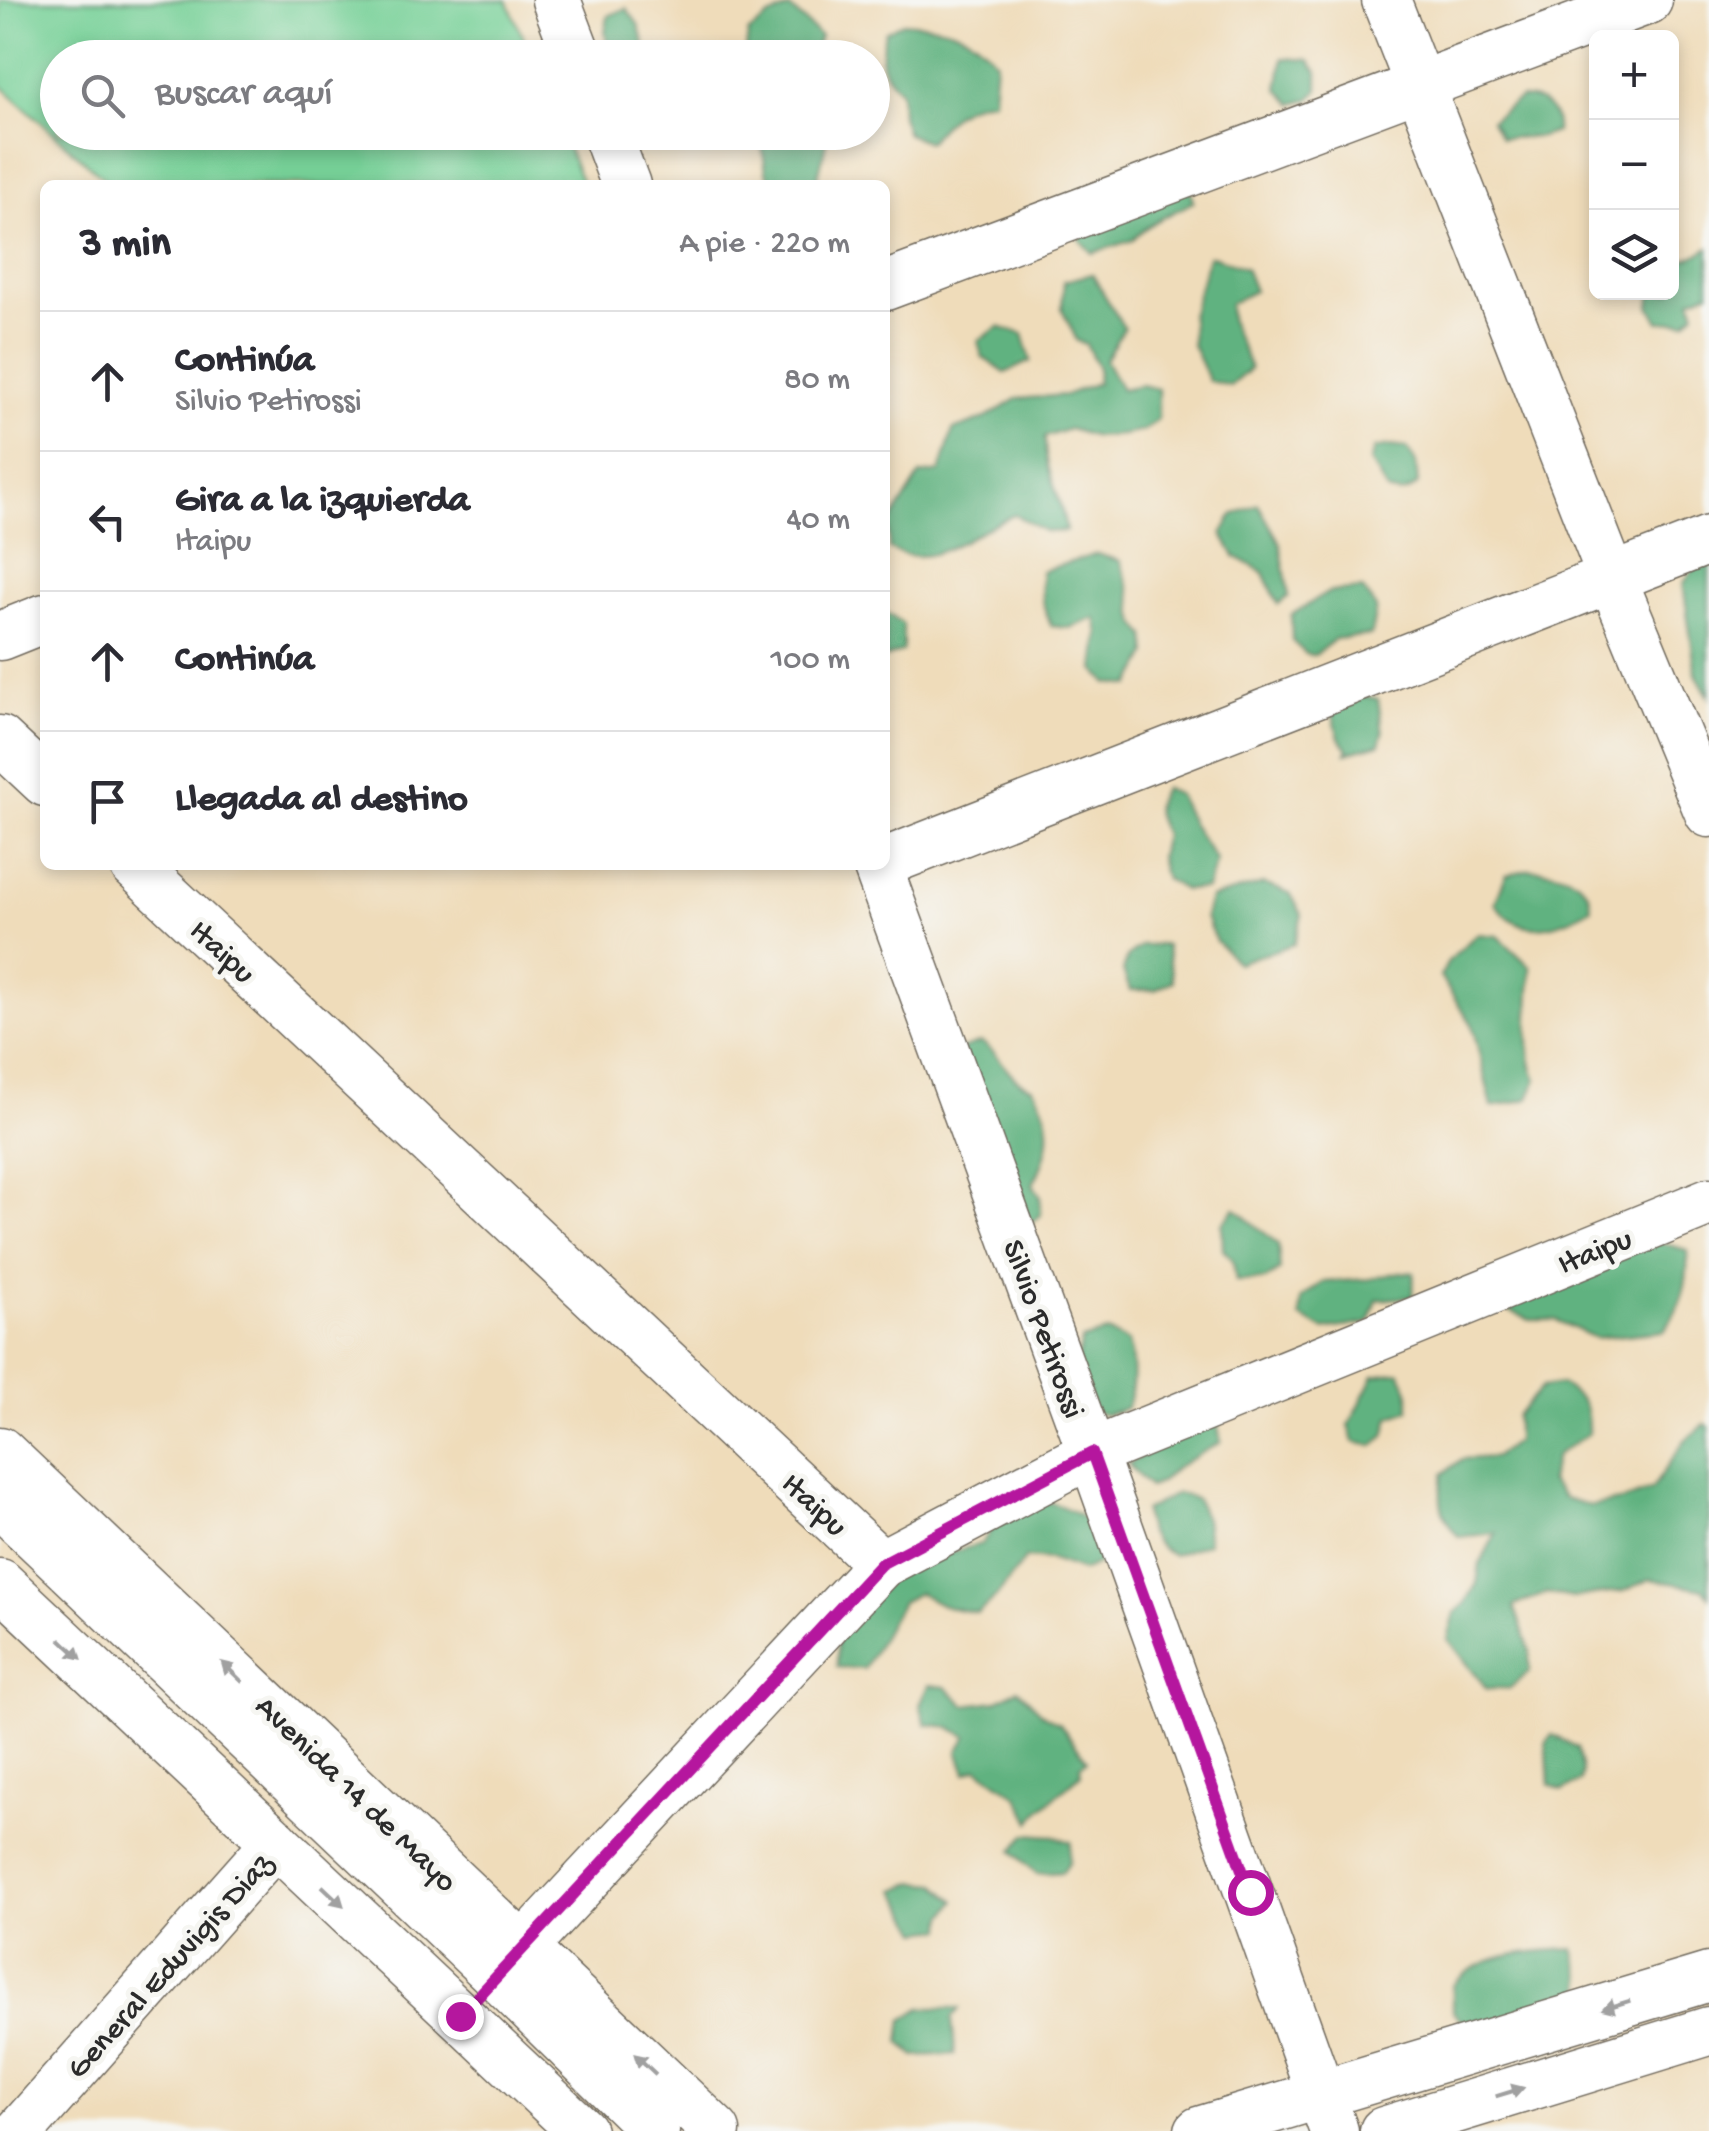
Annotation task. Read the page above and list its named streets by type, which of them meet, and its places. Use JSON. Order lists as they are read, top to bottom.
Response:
{
  "streets": {
    "street": [
      "Itaipu",
      "Silvio Petirossi",
      "Avenida 14 de Mayo",
      "General Eduvigis Diaz"
    ]
  },
  "crossings": [
    ["Itaipu", "Silvio Petirossi"]
  ],
  "page": {
    "map_buttons": ["+", "−"],
    "search": "Buscar aquí",
    "heading": ["3 min", "A pie · 220 m"],
    "list": [
      ["Continúa", "Silvio Petirossi", "80 m"],
      ["Gira a la izquierda", "Itaipu", "40 m"],
      ["Continúa", "100 m"],
      "Llegada al destino"
    ]
  }
}
